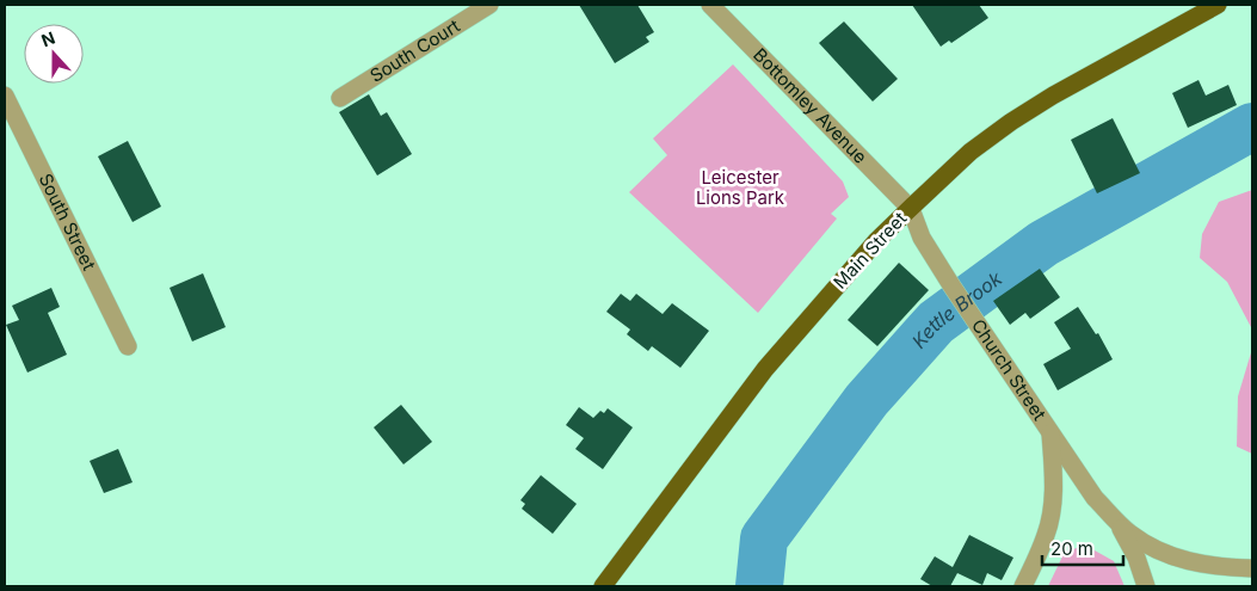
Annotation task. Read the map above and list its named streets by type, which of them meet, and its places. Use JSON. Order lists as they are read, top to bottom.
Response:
{
  "streets": {
    "highway": ["Main Street"],
    "street": [
      "South Court",
      "Bottomley Avenue",
      "South Street",
      "Church Street"
    ]
  },
  "crossings": [
    ["Bottomley Avenue", "Main Street"],
    ["Bottomley Avenue", "Church Street"],
    ["Main Street", "Church Street"]
  ],
  "water": ["Kettle Brook"],
  "parks": ["Leicester Lions Park"],
  "scale_bar": "20 m",
  "north": "top"
}
